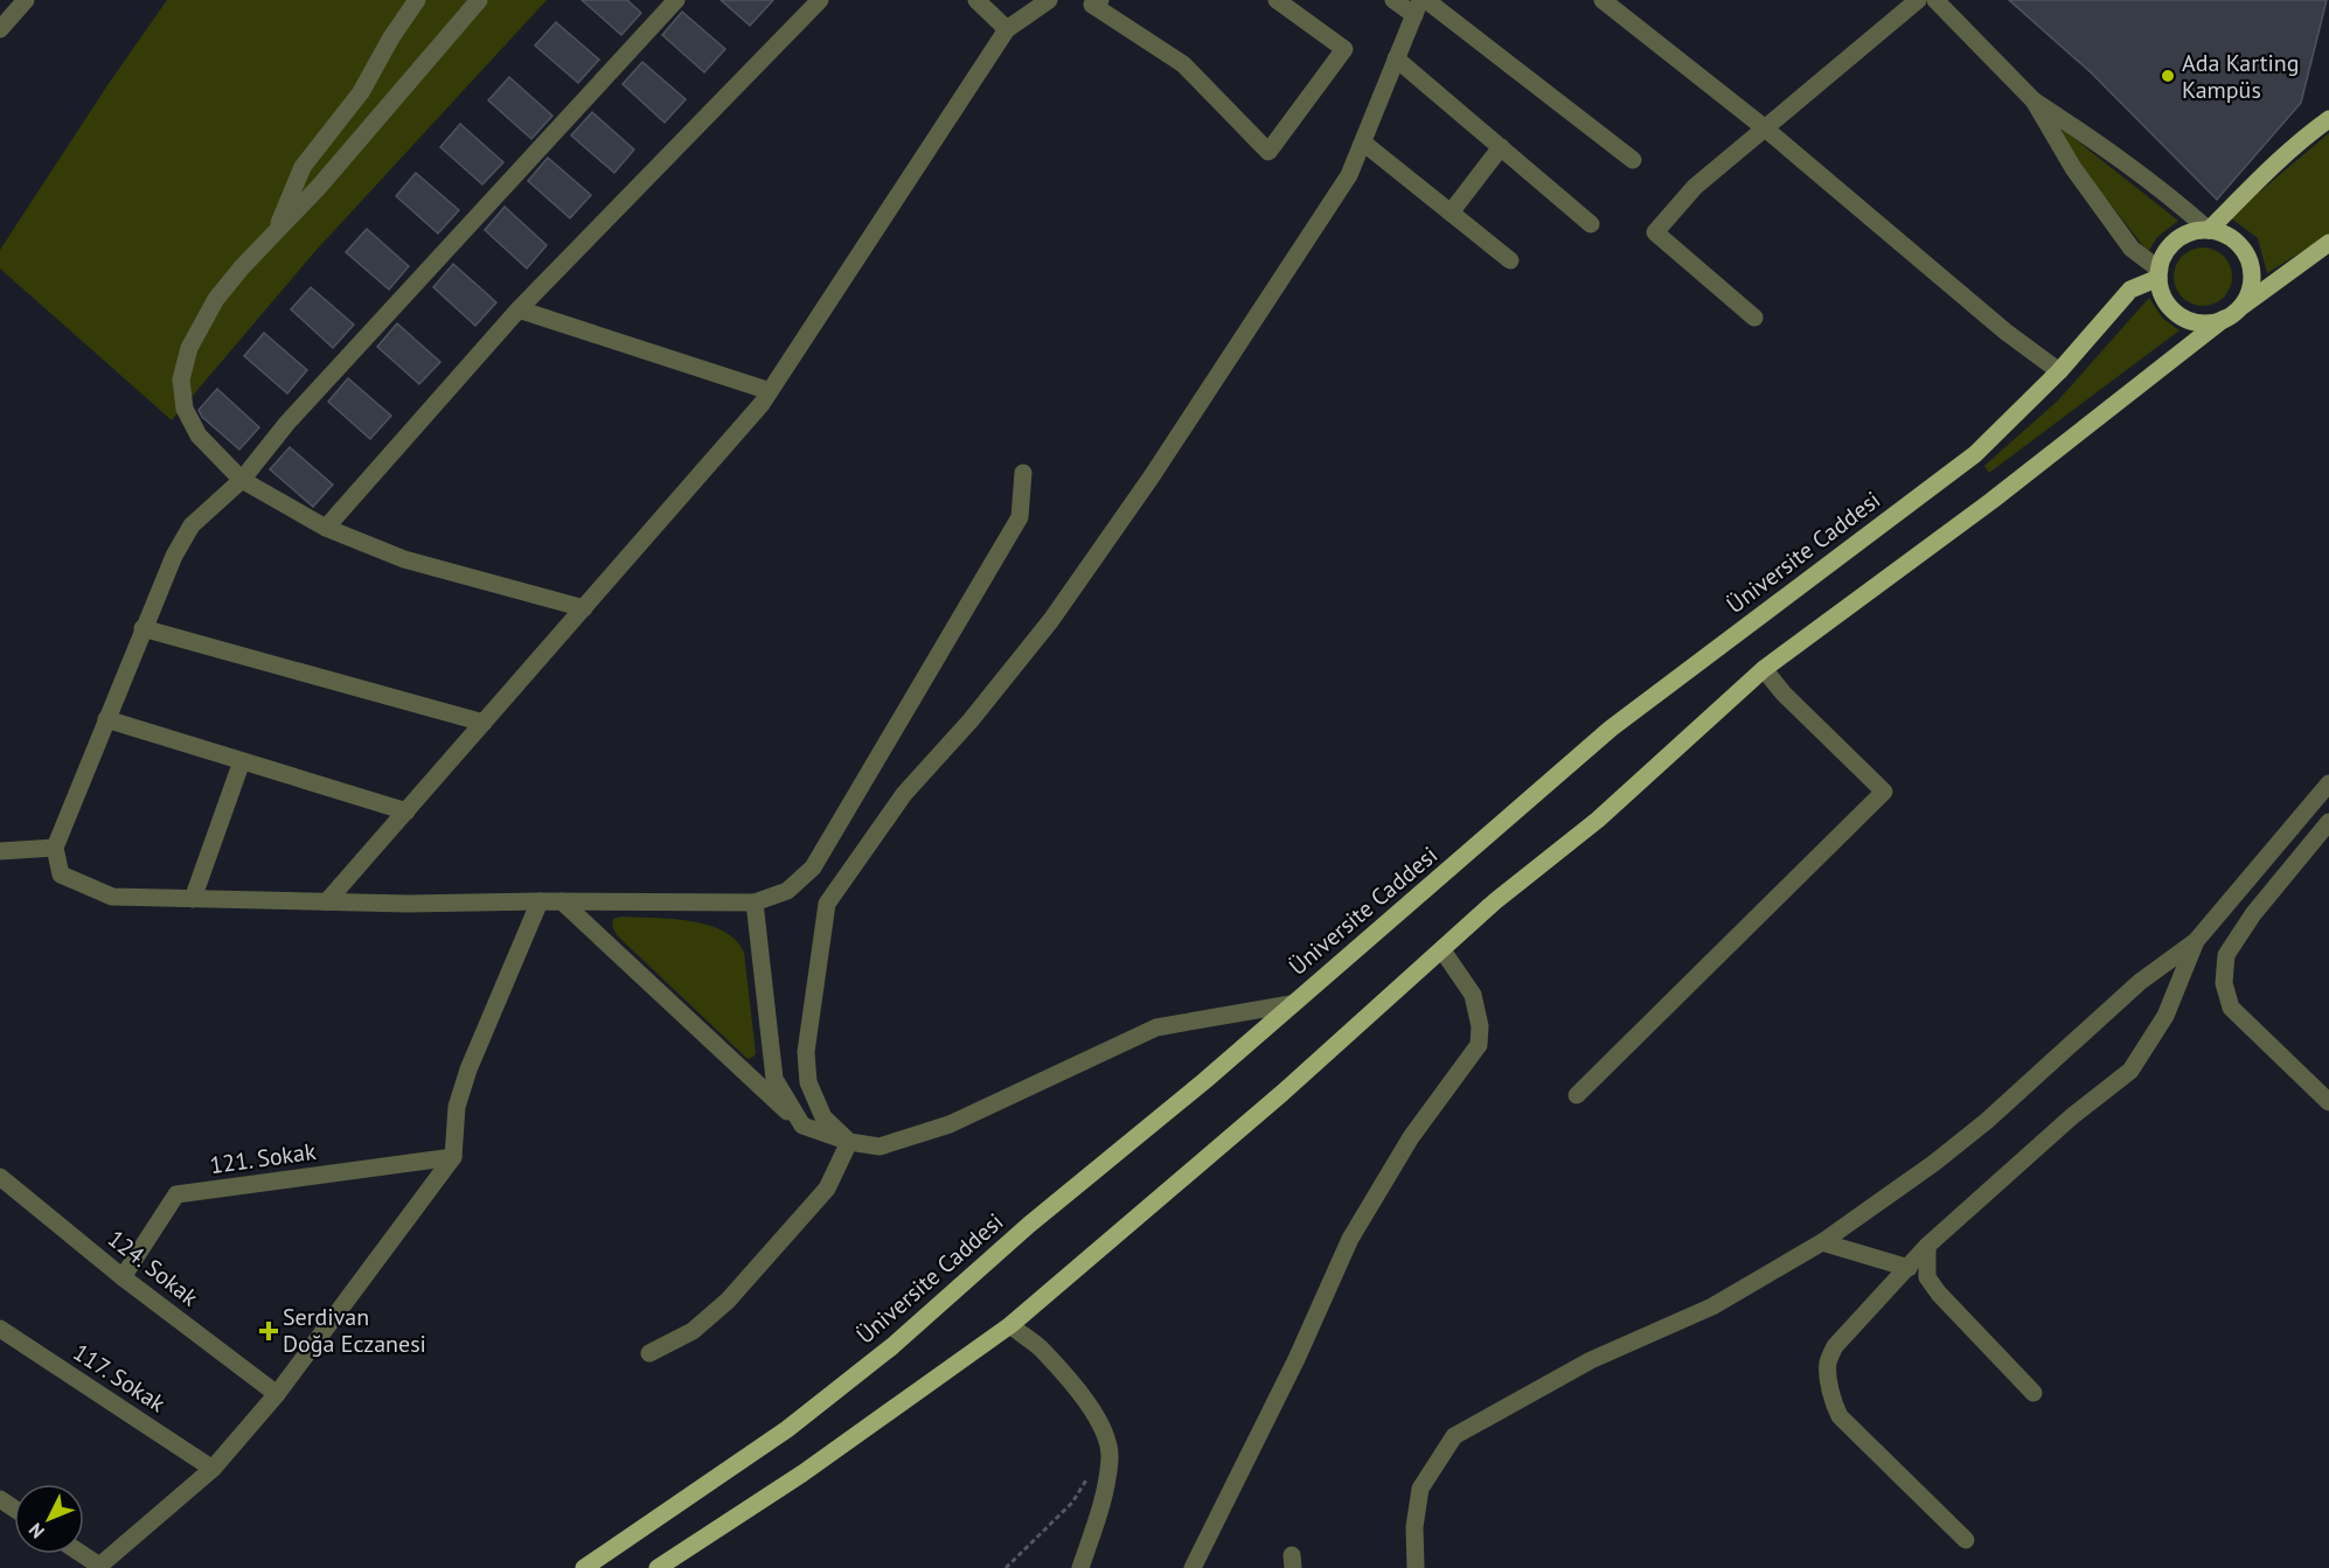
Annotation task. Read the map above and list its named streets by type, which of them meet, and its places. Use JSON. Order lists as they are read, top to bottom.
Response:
{
  "streets": {
    "main road": ["Üniversite Caddesi"],
    "street": ["121. Sokak", "124. Sokak", "117. Sokak"]
  },
  "crossings": [
    ["121. Sokak", "124. Sokak"]
  ],
  "places": {
    "other": ["Ada Karting Kampüs"],
    "health": ["Serdivan Doğa Eczanesi"]
  },
  "north": "bottom left"
}
